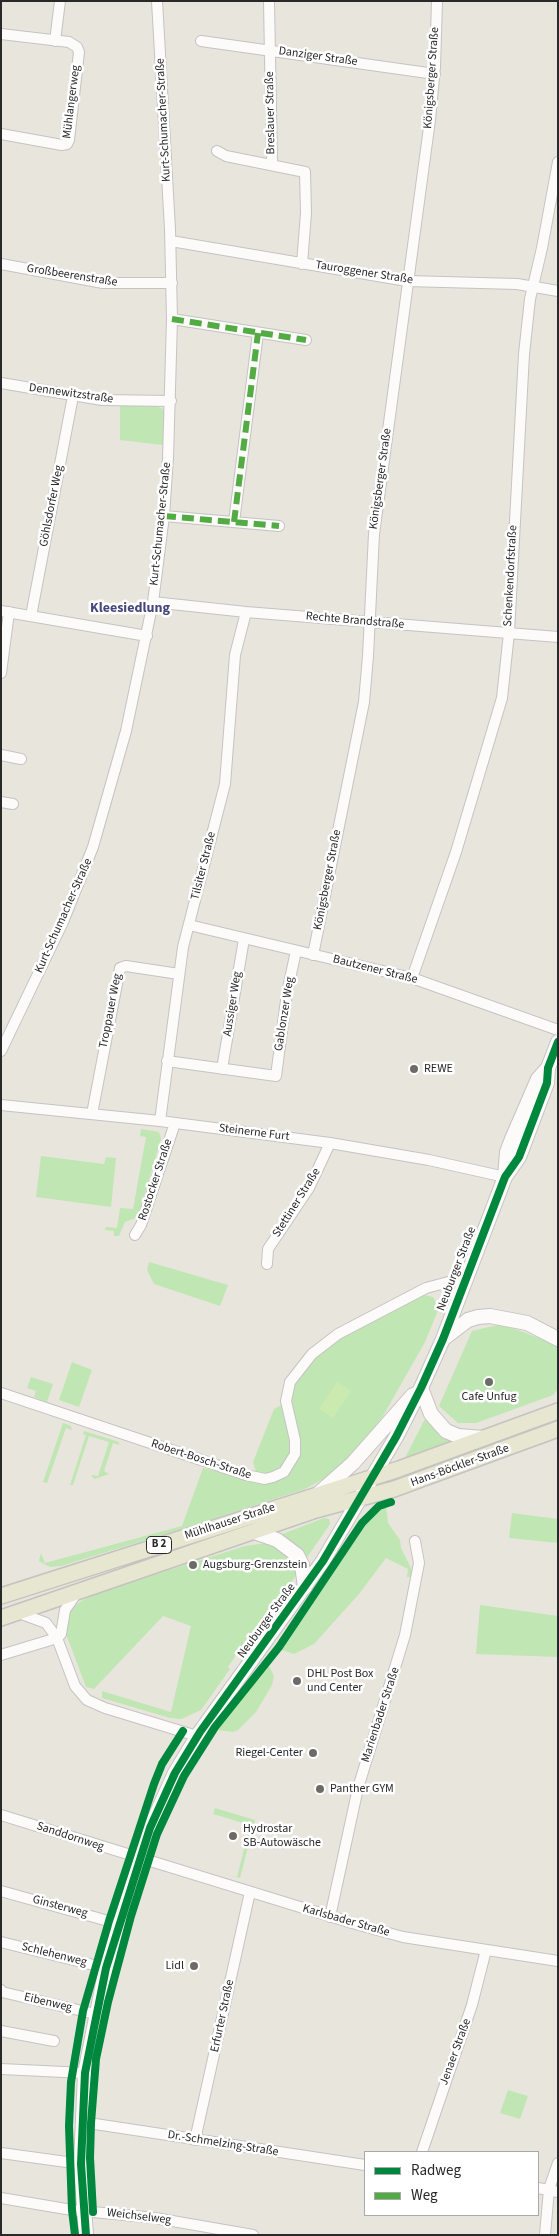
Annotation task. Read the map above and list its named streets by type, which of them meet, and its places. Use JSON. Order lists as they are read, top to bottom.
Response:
{
  "streets": {
    "main road": ["Hans-Böckler-Straße", "Mühlhauser Straße", "B 2"],
    "street": [
      "Danziger Straße",
      "Königsberger Straße",
      "Mühlangerweg",
      "Breslauer Straße",
      "Kurt-Schumacher-Straße",
      "Tauroggener Straße",
      "Großbeerenstraße",
      "Dennewitzstraße",
      "Göhlsdorfer Weg",
      "Schenkendorfstraße",
      "Rechte Brandstraße",
      "Tilsiter Straße",
      "Bautzener Straße",
      "Aussiger Weg",
      "Troppauer Weg",
      "Gablonzer Weg",
      "Steinerne Furt",
      "Rostocker Straße",
      "Stettiner Straße",
      "Neuburger Straße",
      "Robert-Bosch-Straße",
      "Marienbader Straße",
      "Sanddornweg",
      "Ginsterweg",
      "Karlsbader Straße",
      "Schlehenweg",
      "Eibenweg",
      "Erfurter Straße",
      "Jenaer Straße",
      "Dr.-Schmelzing-Straße",
      "Weichselweg"
    ]
  },
  "crossings": [
    ["Danziger Straße", "Königsberger Straße"],
    ["Danziger Straße", "Breslauer Straße"],
    ["Königsberger Straße", "Tauroggener Straße"],
    ["Königsberger Straße", "Rechte Brandstraße"],
    ["Königsberger Straße", "Bautzener Straße"],
    ["Breslauer Straße", "Tauroggener Straße"],
    ["Kurt-Schumacher-Straße", "Tauroggener Straße"],
    ["Kurt-Schumacher-Straße", "Großbeerenstraße"],
    ["Kurt-Schumacher-Straße", "Dennewitzstraße"],
    ["Kurt-Schumacher-Straße", "Rechte Brandstraße"],
    ["Tauroggener Straße", "Schenkendorfstraße"],
    ["Dennewitzstraße", "Göhlsdorfer Weg"],
    ["Schenkendorfstraße", "Rechte Brandstraße"],
    ["Schenkendorfstraße", "Bautzener Straße"],
    ["Rechte Brandstraße", "Tilsiter Straße"],
    ["Tilsiter Straße", "Bautzener Straße"],
    ["Tilsiter Straße", "Troppauer Weg"],
    ["Tilsiter Straße", "Steinerne Furt"],
    ["Bautzener Straße", "Aussiger Weg"],
    ["Bautzener Straße", "Gablonzer Weg"],
    ["Aussiger Weg", "Gablonzer Weg"],
    ["Troppauer Weg", "Steinerne Furt"],
    ["Steinerne Furt", "Rostocker Straße"],
    ["Steinerne Furt", "Stettiner Straße"],
    ["Steinerne Furt", "Neuburger Straße"],
    ["Neuburger Straße", "Robert-Bosch-Straße"],
    ["Neuburger Straße", "Hans-Böckler-Straße"],
    ["Neuburger Straße", "Mühlhauser Straße"],
    ["Neuburger Straße", "Sanddornweg"],
    ["Neuburger Straße", "Ginsterweg"],
    ["Neuburger Straße", "Karlsbader Straße"],
    ["Neuburger Straße", "Schlehenweg"],
    ["Neuburger Straße", "Eibenweg"],
    ["Neuburger Straße", "Dr.-Schmelzing-Straße"],
    ["Neuburger Straße", "Weichselweg"],
    ["Hans-Böckler-Straße", "Mühlhauser Straße"],
    ["Marienbader Straße", "Karlsbader Straße"],
    ["Sanddornweg", "Karlsbader Straße"],
    ["Karlsbader Straße", "Erfurter Straße"],
    ["Karlsbader Straße", "Jenaer Straße"],
    ["Erfurter Straße", "Dr.-Schmelzing-Straße"]
  ],
  "districts": ["Kleesiedlung"],
  "places": [
    "REWE",
    "Cafe Unfug",
    "Augsburg-Grenzstein",
    "DHL Post Box und Center",
    "Riegel-Center",
    "Panther GYM",
    "Hydrostar SB-Autowäsche",
    "Lidl"
  ],
  "legend": ["Radweg", "Weg"]
}
